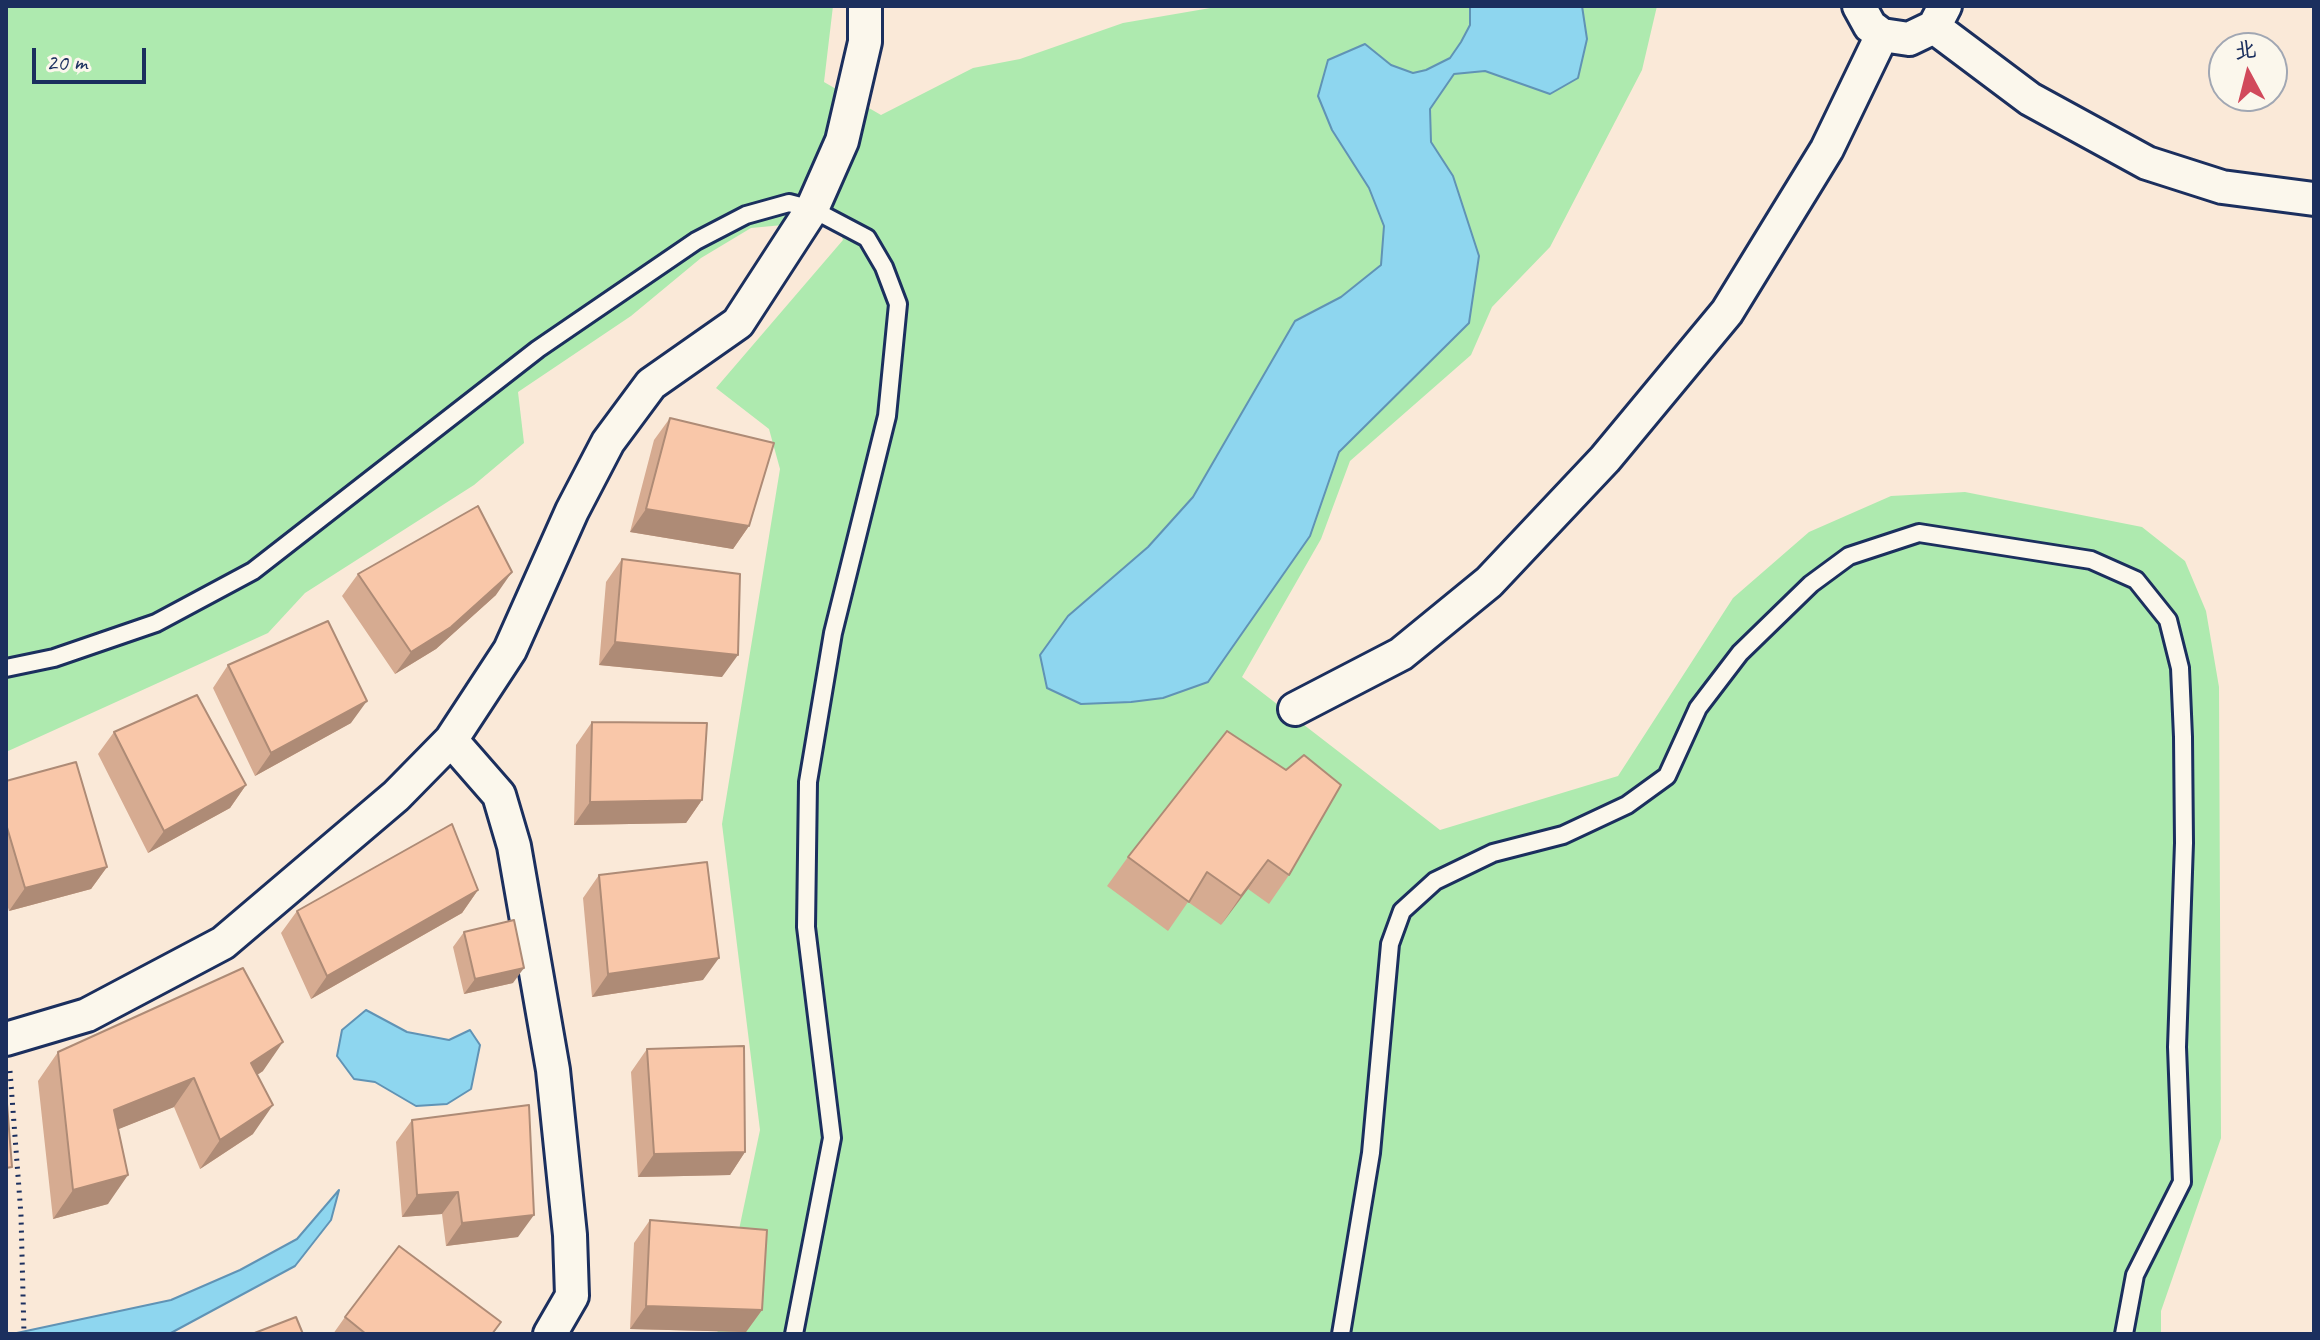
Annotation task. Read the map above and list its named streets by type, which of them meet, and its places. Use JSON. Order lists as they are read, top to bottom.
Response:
{
  "scale_bar": "20 m",
  "north": "top"
}
